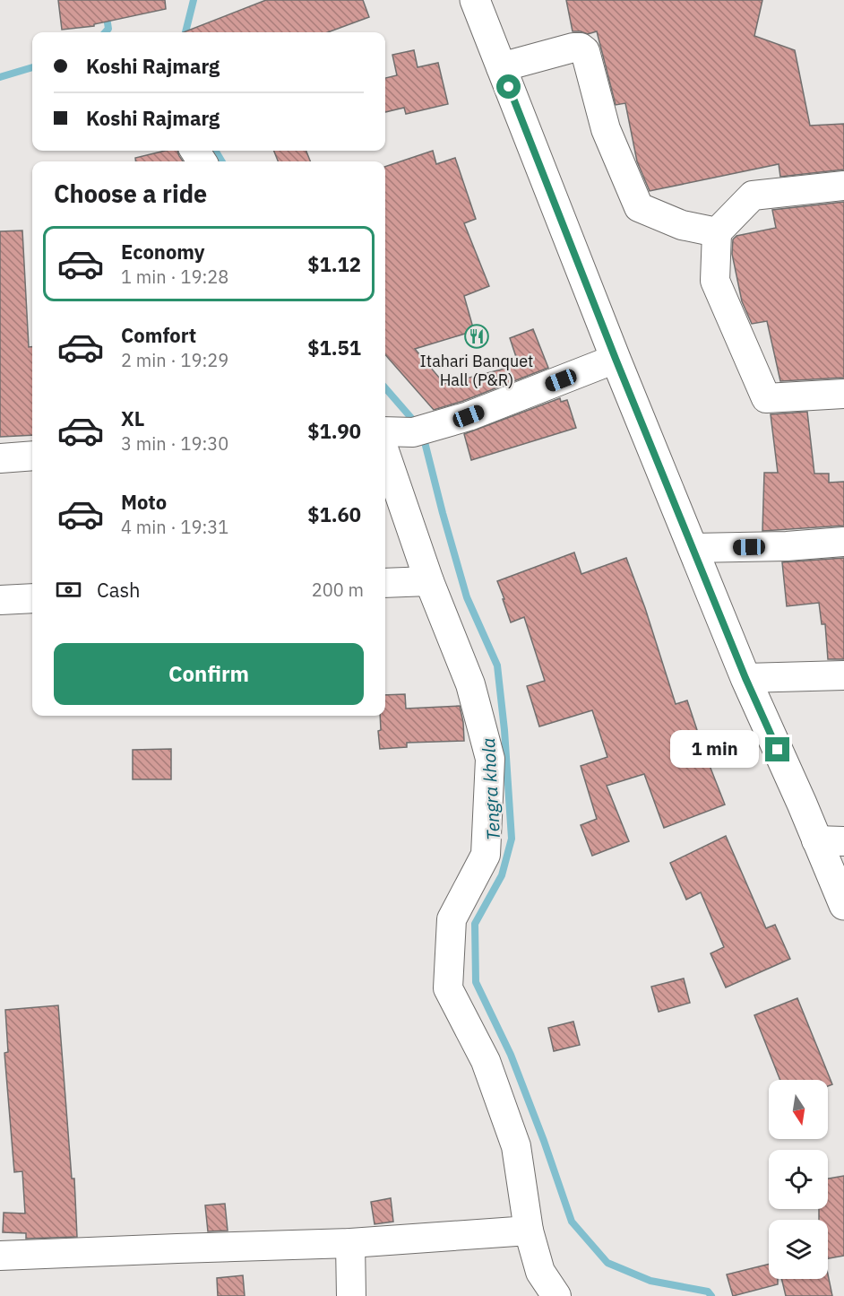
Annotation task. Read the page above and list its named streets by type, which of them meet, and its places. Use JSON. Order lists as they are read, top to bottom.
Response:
{
  "water": ["Tengra khola"],
  "places": {
    "restaurant": ["Itahari Banquet Hall (P&R)"]
  },
  "north": "bottom",
  "page": {
    "banner": ["Koshi Rajmarg", "Koshi Rajmarg"],
    "heading": "Choose a ride",
    "list": [
      {
        "name": "Economy",
        "note": "1 min · 19:28",
        "value": "$1.12"
      },
      {
        "name": "Comfort",
        "note": "2 min · 19:29",
        "value": "$1.51"
      },
      {
        "name": "XL",
        "note": "3 min · 19:30",
        "value": "$1.90"
      },
      {
        "name": "Moto",
        "note": "4 min · 19:31",
        "value": "$1.60"
      }
    ],
    "pay": ["Cash", "200 m"],
    "buttons": "Confirm",
    "bubble": "1 min"
  }
}
